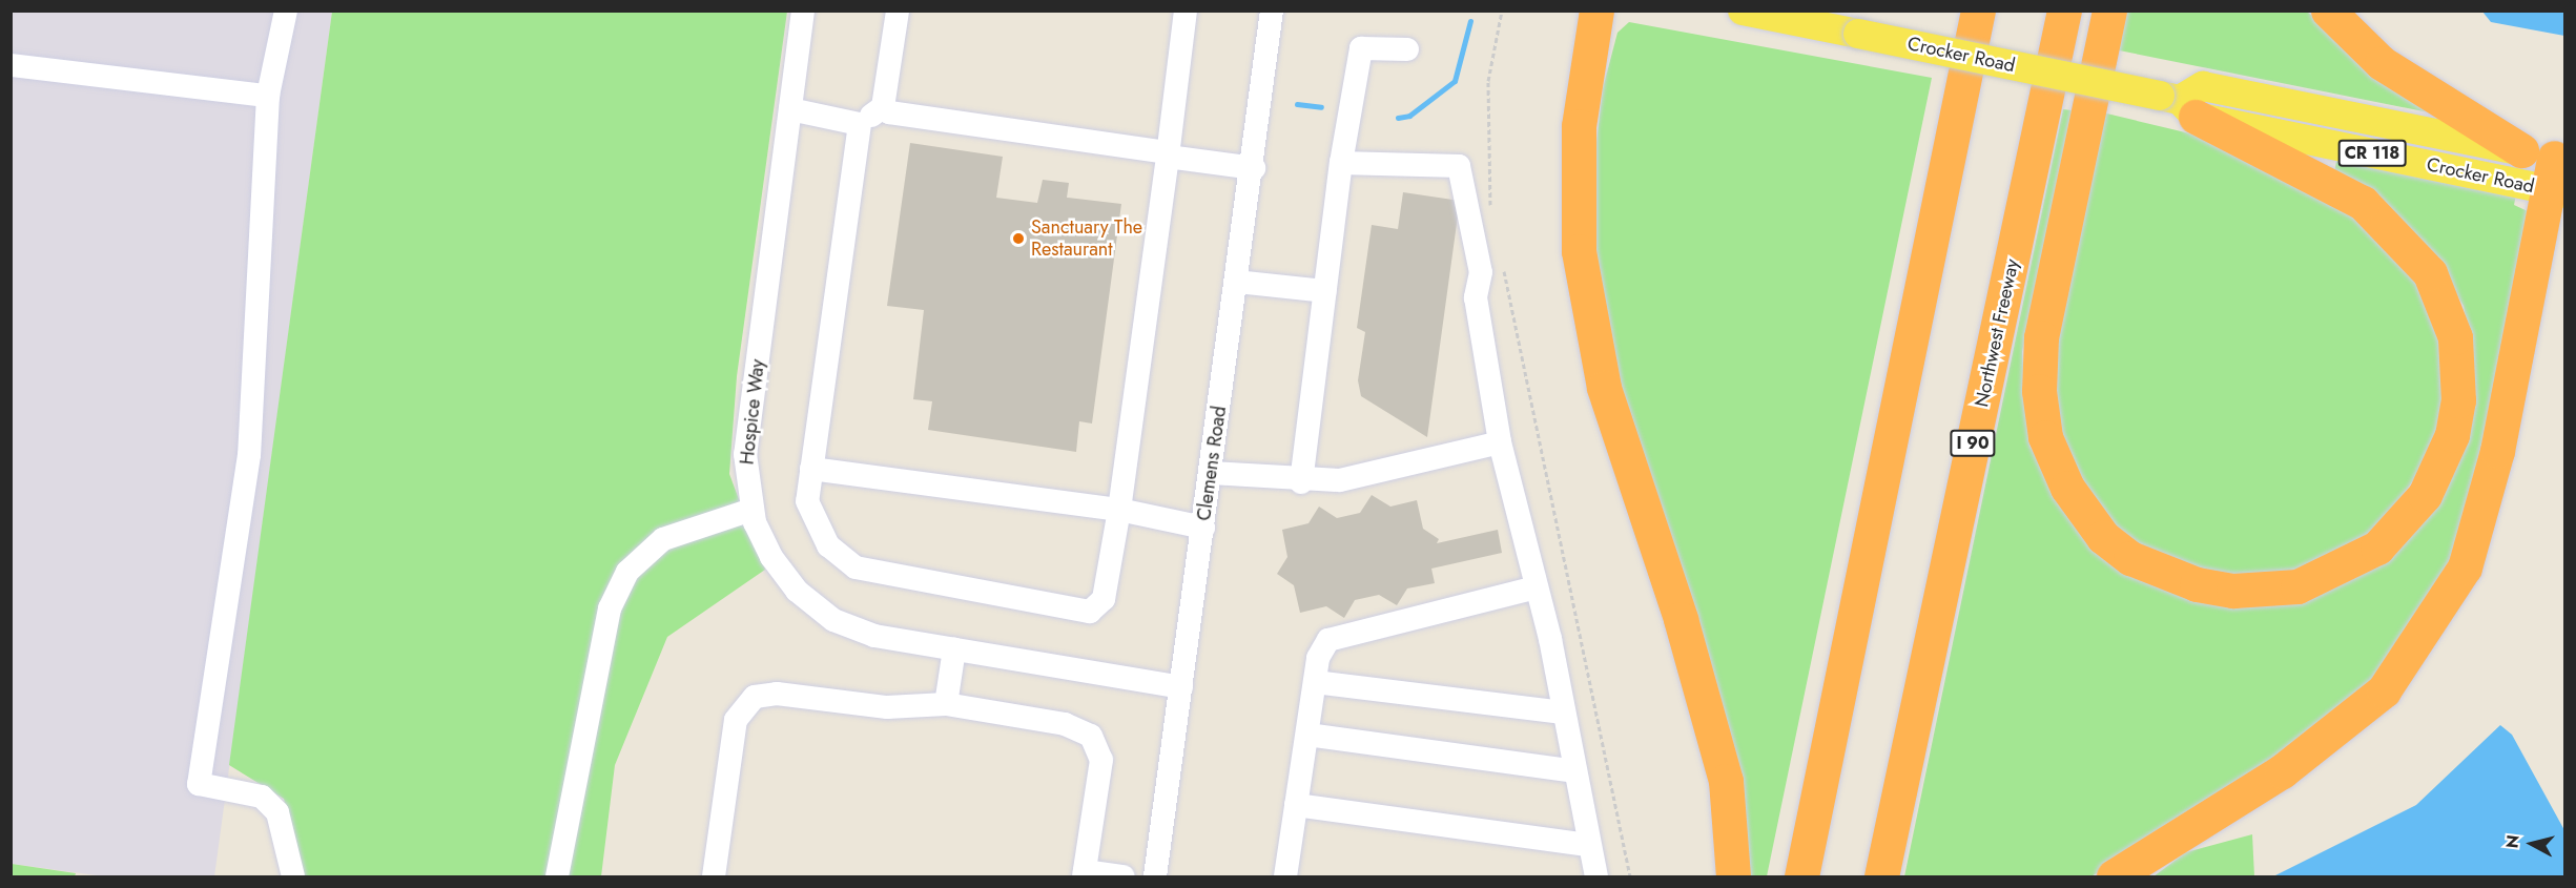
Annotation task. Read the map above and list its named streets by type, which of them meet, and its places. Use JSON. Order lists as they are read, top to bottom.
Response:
{
  "streets": {
    "highway": ["Northwest Freeway", "I 90"],
    "main road": ["Crocker Road", "CR 118"],
    "street": ["Hospice Way", "Clemens Road"]
  },
  "crossings": [
    ["Hospice Way", "Clemens Road"]
  ],
  "places": ["Sanctuary The Restaurant"],
  "north": "left"
}
